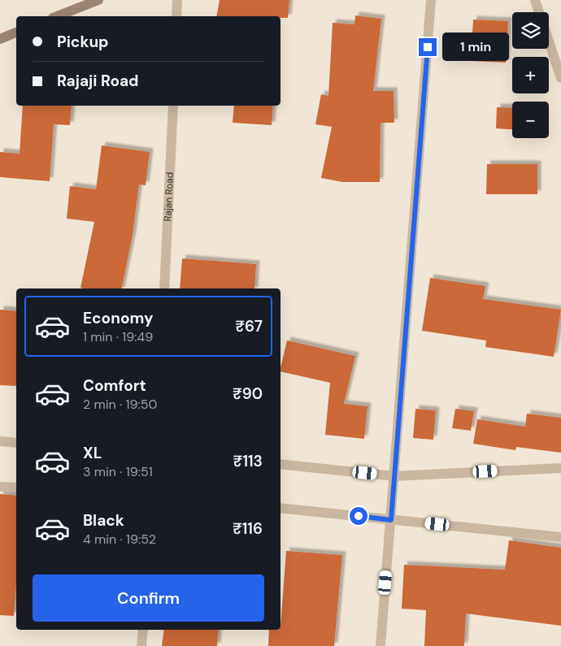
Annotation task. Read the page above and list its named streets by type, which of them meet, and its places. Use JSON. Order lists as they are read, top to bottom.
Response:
{
  "streets": {
    "street": ["Rajan Road"]
  },
  "page": {
    "map_buttons": ["+", "−"],
    "banner": ["Pickup", "Rajaji Road"],
    "bubble": "1 min",
    "list": [
      {
        "name": "Economy",
        "note": "1 min · 19:49",
        "value": "₹67"
      },
      {
        "name": "Comfort",
        "note": "2 min · 19:50",
        "value": "₹90"
      },
      {
        "name": "XL",
        "note": "3 min · 19:51",
        "value": "₹113"
      },
      {
        "name": "Black",
        "note": "4 min · 19:52",
        "value": "₹116"
      }
    ],
    "buttons": "Confirm"
  }
}
